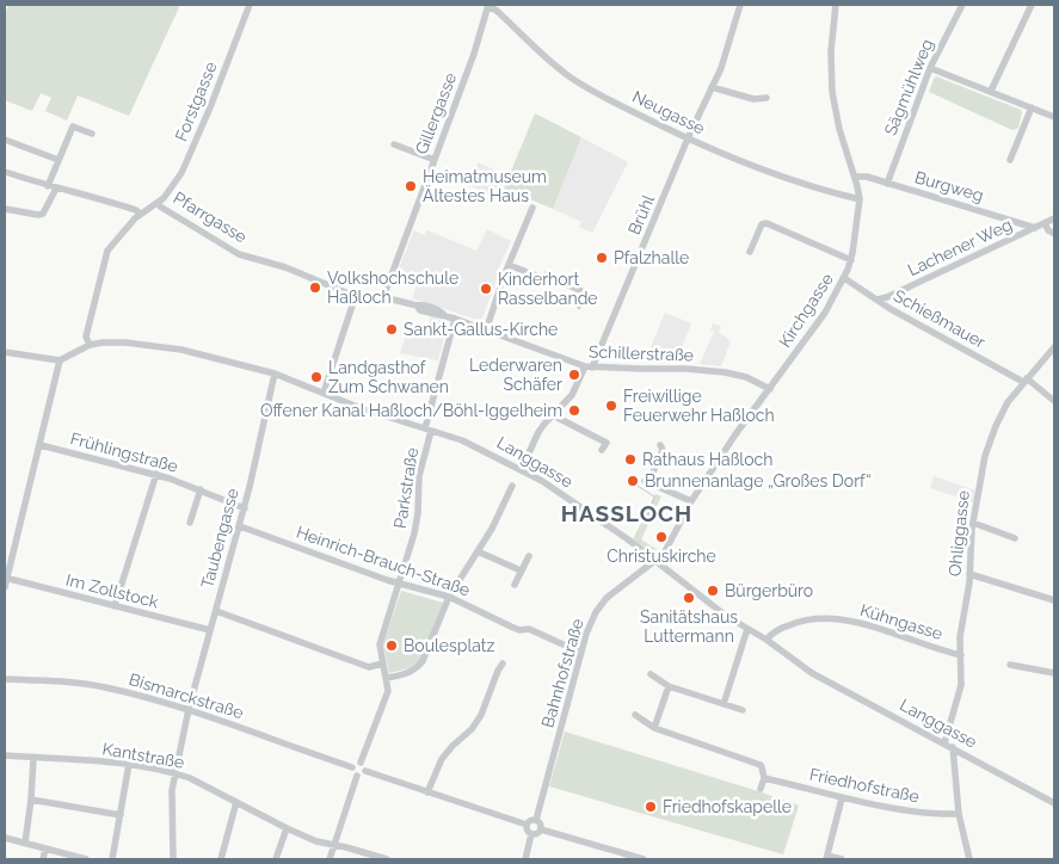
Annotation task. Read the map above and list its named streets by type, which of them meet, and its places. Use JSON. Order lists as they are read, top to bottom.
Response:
{
  "streets": {
    "street": [
      "Sägmühlweg",
      "Forstgasse",
      "Neugasse",
      "Gillergasse",
      "Burgweg",
      "Brühl",
      "Pfarrgasse",
      "Lachener Weg",
      "Kirchgasse",
      "Schießmauer",
      "Schillerstraße",
      "Frühlingstraße",
      "Langgasse",
      "Parkstraße",
      "Ohliggasse",
      "Taubengasse",
      "Heinrich-Brauch-Straße",
      "Im Zollstock",
      "Kühngasse",
      "Bahnhofstraße",
      "Bismarckstraße",
      "Kantstraße",
      "Friedhofstraße"
    ]
  },
  "crossings": [
    ["Sägmühlweg", "Burgweg"],
    ["Forstgasse", "Pfarrgasse"],
    ["Forstgasse", "Langgasse"],
    ["Neugasse", "Gillergasse"],
    ["Neugasse", "Brühl"],
    ["Neugasse", "Kirchgasse"],
    ["Gillergasse", "Pfarrgasse"],
    ["Gillergasse", "Schillerstraße"],
    ["Burgweg", "Lachener Weg"],
    ["Burgweg", "Kirchgasse"],
    ["Brühl", "Schillerstraße"],
    ["Brühl", "Langgasse"],
    ["Pfarrgasse", "Schillerstraße"],
    ["Lachener Weg", "Schießmauer"],
    ["Kirchgasse", "Schießmauer"],
    ["Kirchgasse", "Schillerstraße"],
    ["Kirchgasse", "Langgasse"],
    ["Kirchgasse", "Bahnhofstraße"],
    ["Schießmauer", "Ohliggasse"],
    ["Schillerstraße", "Parkstraße"],
    ["Frühlingstraße", "Taubengasse"],
    ["Langgasse", "Parkstraße"],
    ["Langgasse", "Ohliggasse"],
    ["Langgasse", "Taubengasse"],
    ["Langgasse", "Kühngasse"],
    ["Langgasse", "Bahnhofstraße"],
    ["Parkstraße", "Heinrich-Brauch-Straße"],
    ["Ohliggasse", "Kühngasse"],
    ["Taubengasse", "Heinrich-Brauch-Straße"],
    ["Taubengasse", "Im Zollstock"],
    ["Taubengasse", "Bismarckstraße"],
    ["Taubengasse", "Kantstraße"],
    ["Heinrich-Brauch-Straße", "Bahnhofstraße"]
  ],
  "districts": ["HASSLOCH"],
  "places": [
    "Heimatmuseum Ältestes Haus",
    "Pfalzhalle",
    "Volkshochschule Haßloch",
    "Kinderhort Rasselbande",
    "Sankt-Gallus-Kirche",
    "Lederwaren Schäfer",
    "Landgasthof Zum Schwanen",
    "Freiwillige Feuerwehr Haßloch",
    "Offener Kanal Haßloch/Böhl-Iggelheim",
    "Rathaus Haßloch",
    "Brunnenanlage „Großes Dorf“",
    "Christuskirche",
    "Bürgerbüro",
    "Sanitätshaus Luttermann",
    "Boulesplatz",
    "Friedhofskapelle"
  ]
}
